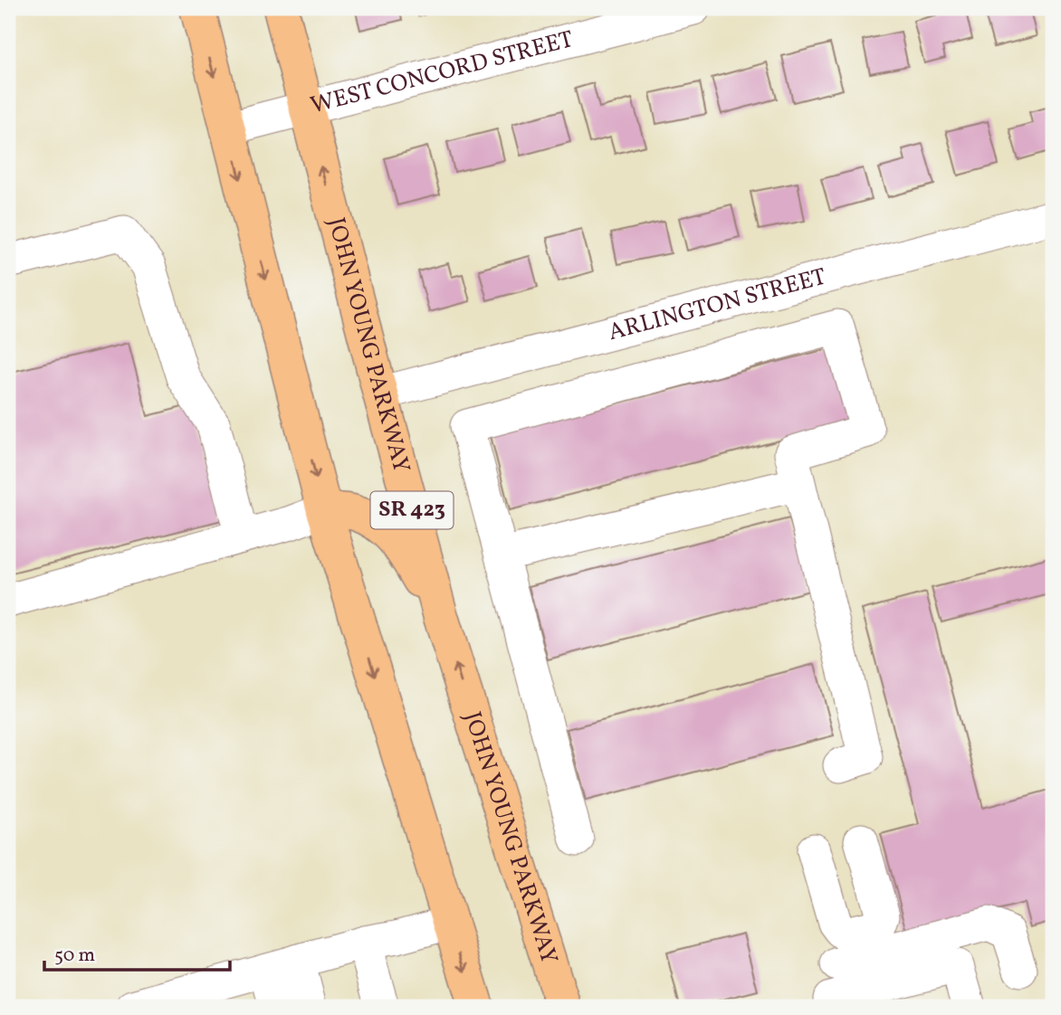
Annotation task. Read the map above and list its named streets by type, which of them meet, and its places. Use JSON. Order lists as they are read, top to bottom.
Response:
{
  "streets": {
    "main road": ["JOHN YOUNG PARKWAY", "SR 423"],
    "street": ["WEST CONCORD STREET", "ARLINGTON STREET"]
  },
  "crossings": [
    ["WEST CONCORD STREET", "JOHN YOUNG PARKWAY"],
    ["ARLINGTON STREET", "JOHN YOUNG PARKWAY"]
  ],
  "scale_bar": "50 m"
}
